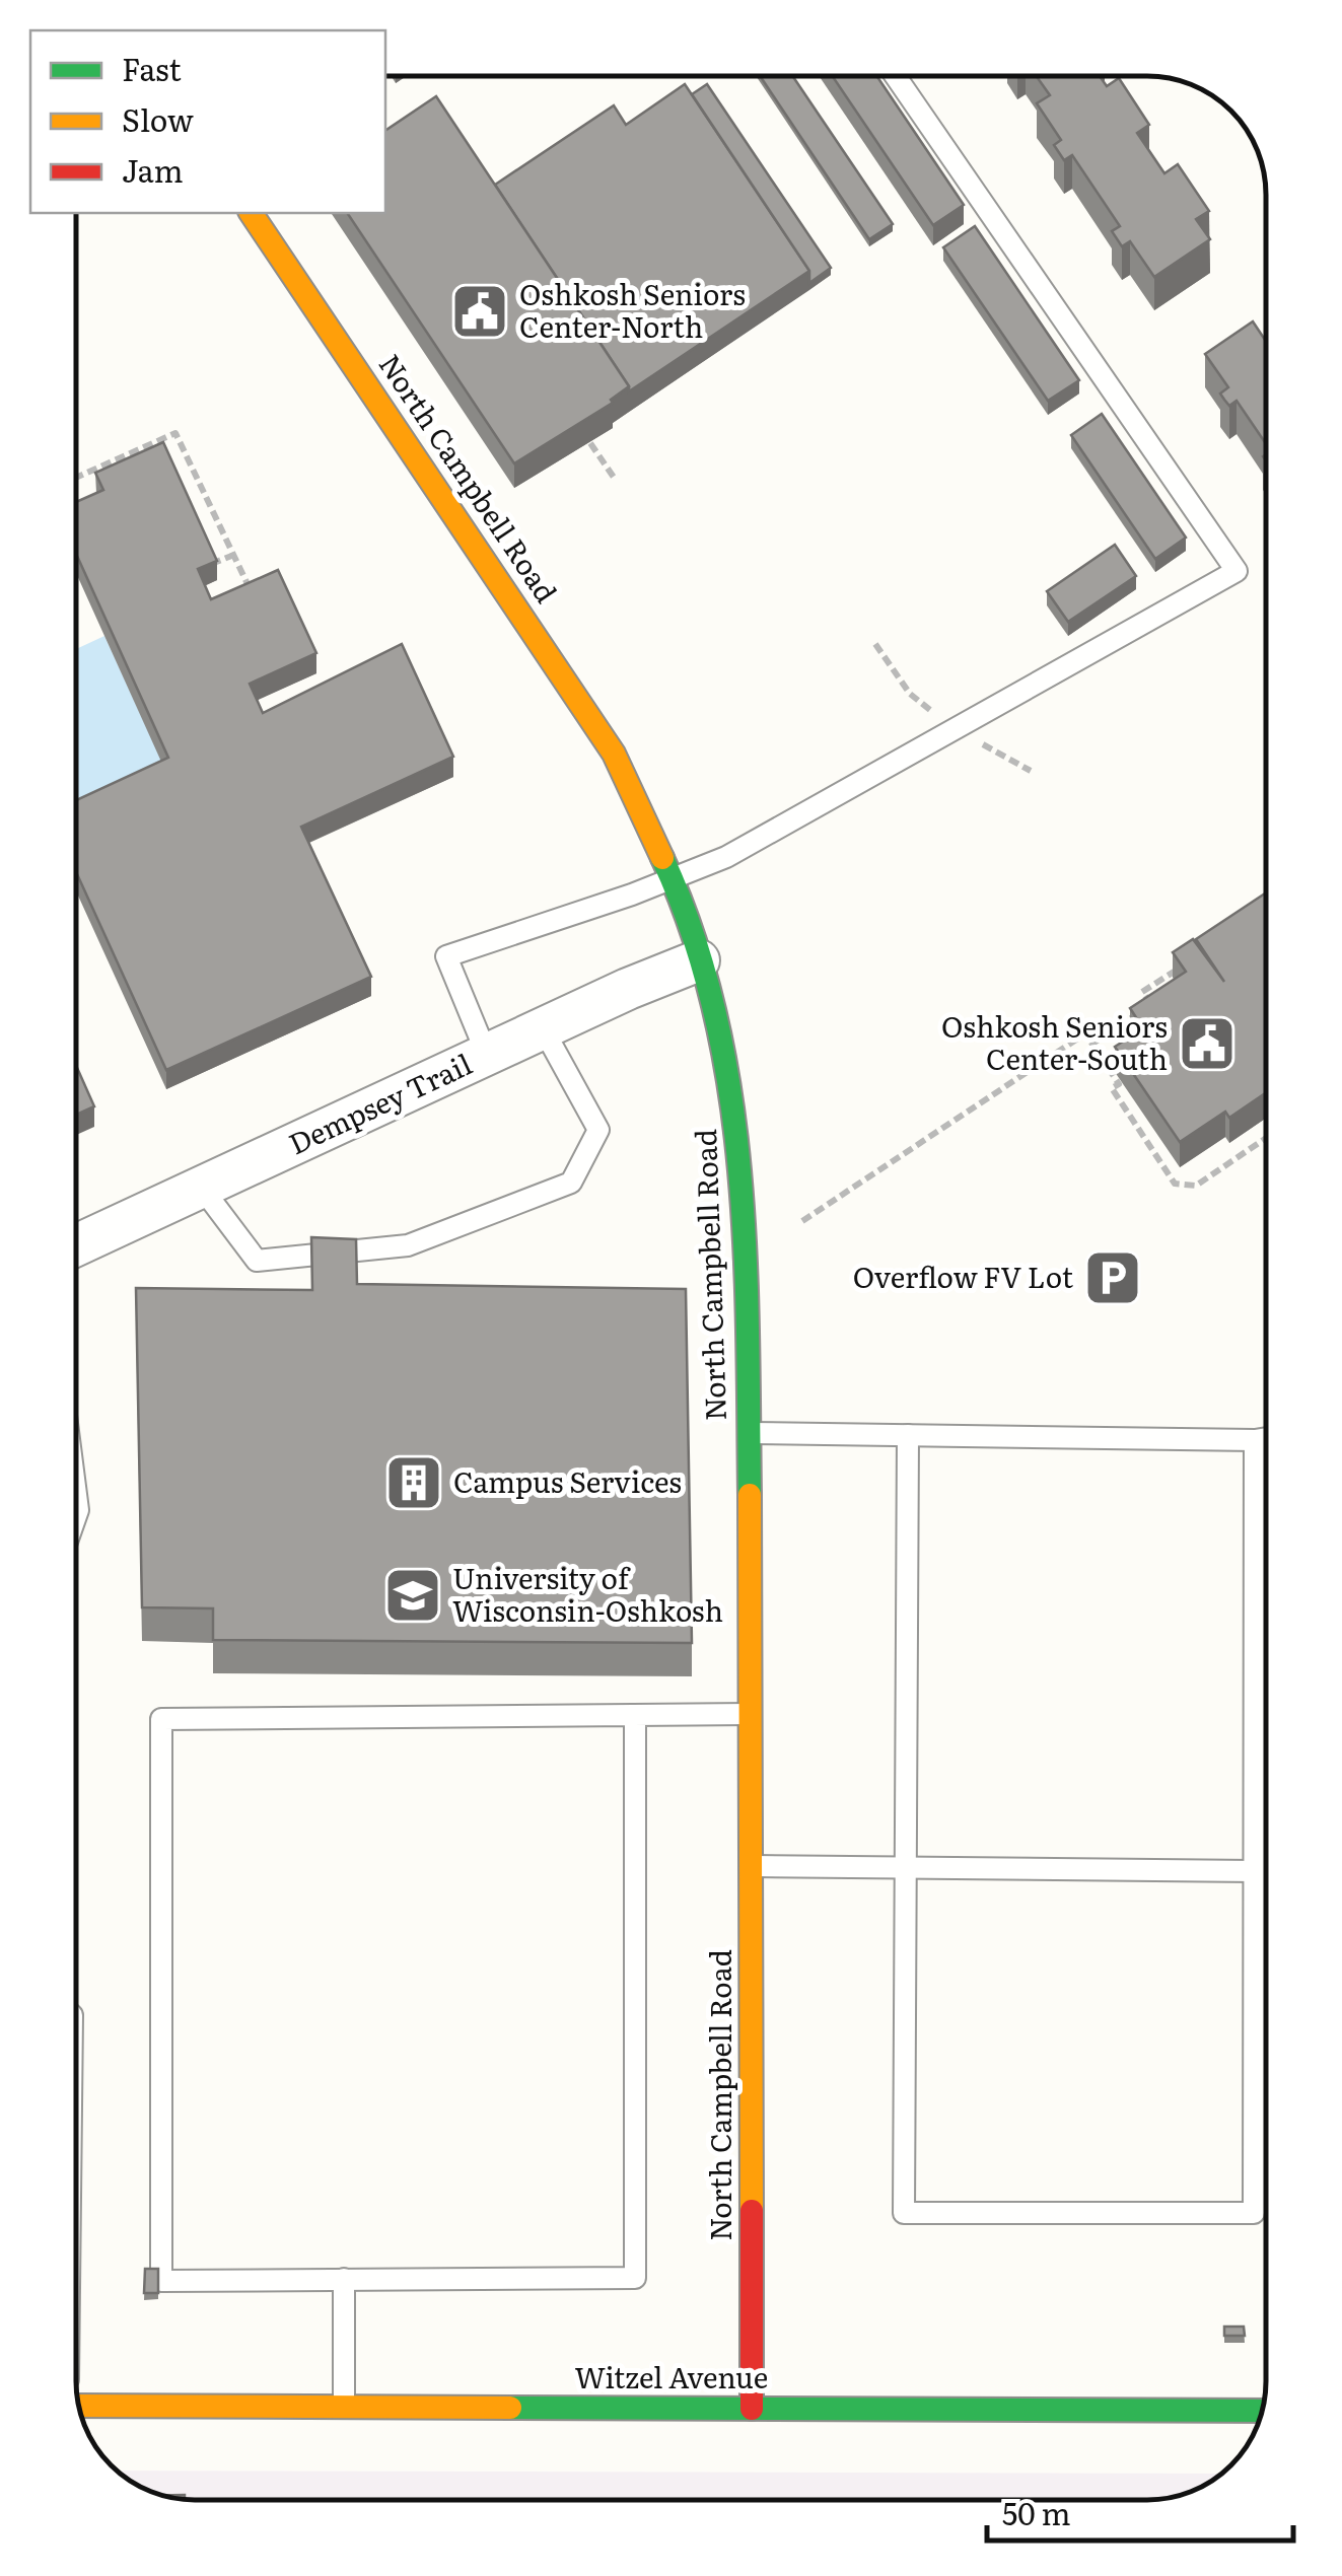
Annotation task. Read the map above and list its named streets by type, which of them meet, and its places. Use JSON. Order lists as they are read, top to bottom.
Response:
{
  "streets": {
    "street": ["North Campbell Road", "Dempsey Trail", "Witzel Avenue"]
  },
  "crossings": [
    ["North Campbell Road", "Dempsey Trail"],
    ["North Campbell Road", "Witzel Avenue"]
  ],
  "places": {
    "public building": ["Oshkosh Seniors Center-North", "Oshkosh Seniors Center-South"],
    "parking": ["Overflow FV Lot"],
    "building": ["Campus Services"],
    "school or university": ["University of Wisconsin-Oshkosh"]
  },
  "legend": ["Fast", "Slow", "Jam"],
  "scale_bar": "50 m"
}
